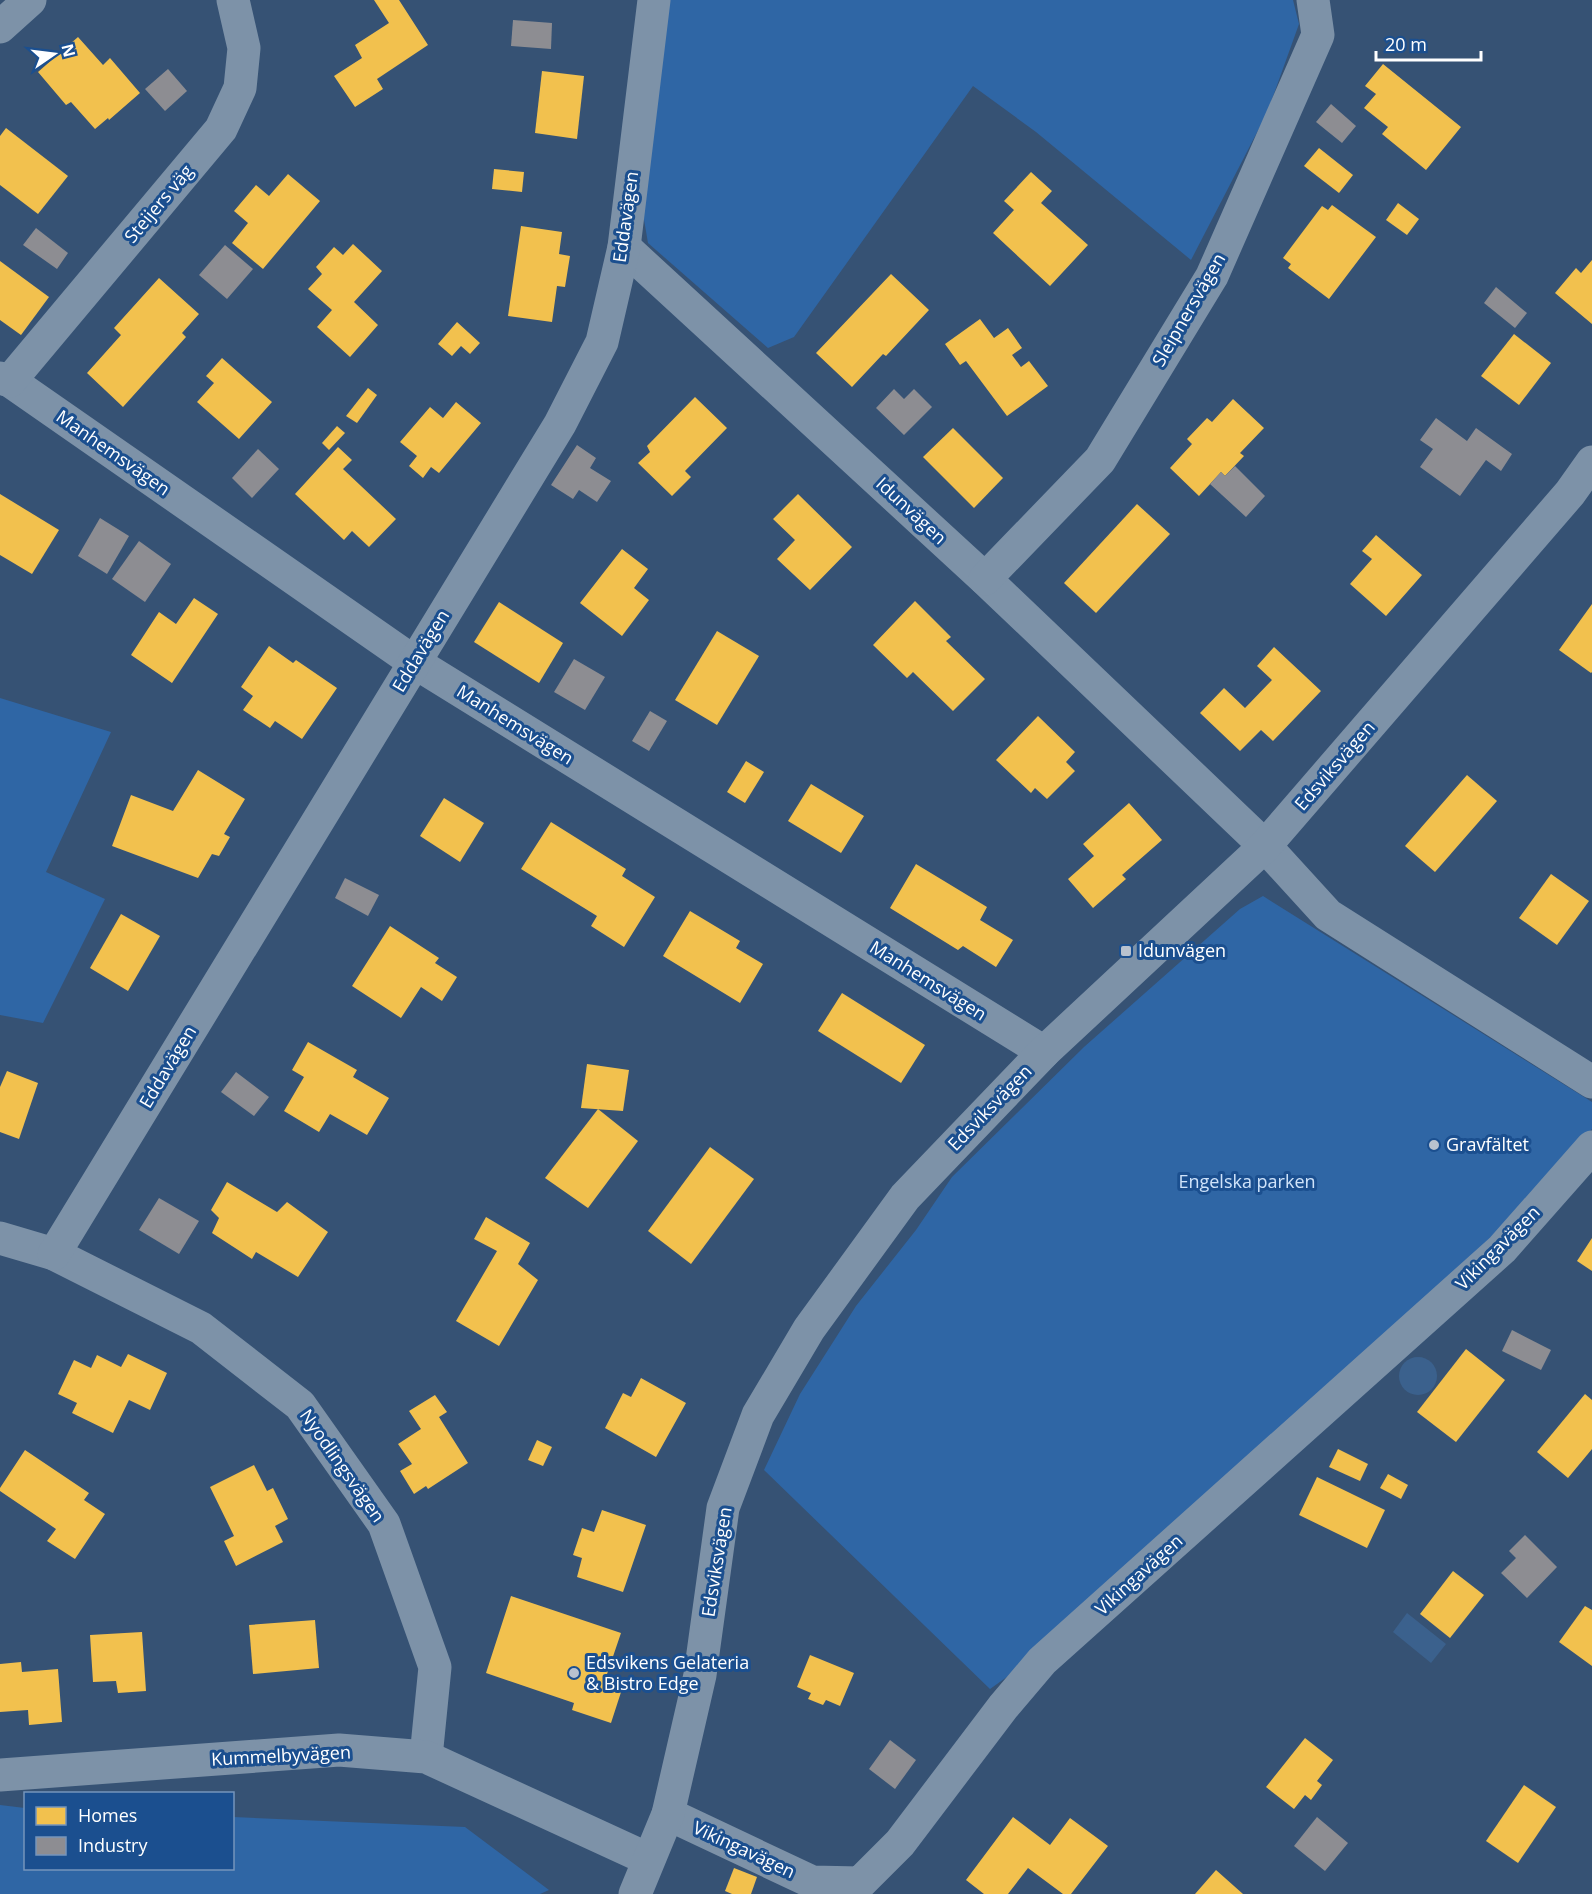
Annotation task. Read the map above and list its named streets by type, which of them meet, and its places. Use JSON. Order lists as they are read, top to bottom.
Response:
{
  "streets": {
    "street": [
      "Steijers väg",
      "Eddavägen",
      "Sleipnersvägen",
      "Manhemsvägen",
      "Idunvägen",
      "Edsviksvägen",
      "Vikingavägen",
      "Nyodlingsvägen",
      "Kummelbyvägen"
    ]
  },
  "crossings": [
    ["Steijers väg", "Manhemsvägen"],
    ["Eddavägen", "Manhemsvägen"],
    ["Eddavägen", "Idunvägen"],
    ["Eddavägen", "Nyodlingsvägen"],
    ["Sleipnersvägen", "Idunvägen"],
    ["Manhemsvägen", "Edsviksvägen"],
    ["Idunvägen", "Edsviksvägen"],
    ["Edsviksvägen", "Vikingavägen"],
    ["Edsviksvägen", "Kummelbyvägen"],
    ["Nyodlingsvägen", "Kummelbyvägen"]
  ],
  "parks": ["Engelska parken"],
  "places": {
    "transit": ["Idunvägen"],
    "other": ["Gravfältet", "Edsvikens Gelateria & Bistro Edge"]
  },
  "legend": ["Homes", "Industry"],
  "scale_bar": "20 m",
  "north": "right"
}
